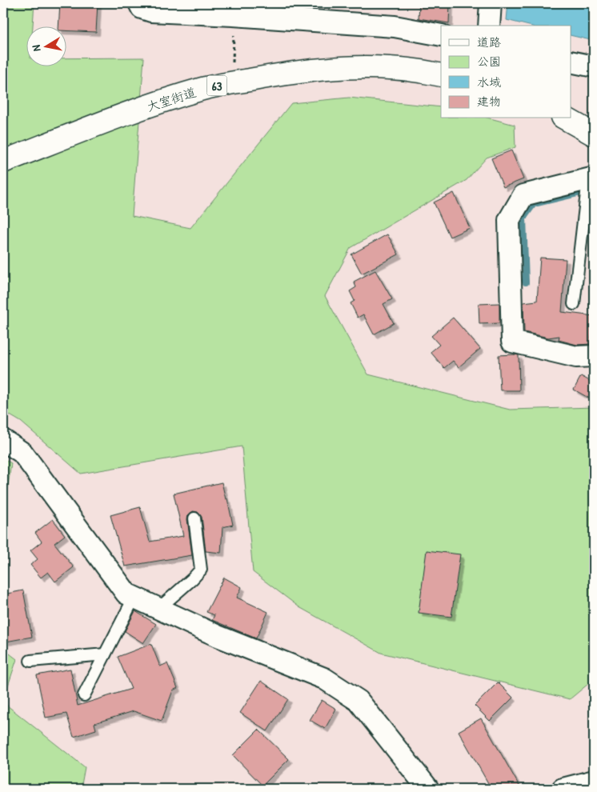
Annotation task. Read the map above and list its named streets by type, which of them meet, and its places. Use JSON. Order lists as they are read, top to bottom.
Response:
{
  "streets": {
    "main road": ["63", "大室街道"]
  },
  "legend": [
    "道路",
    "公園",
    "水域",
    "建物"
  ],
  "north": "left"
}
